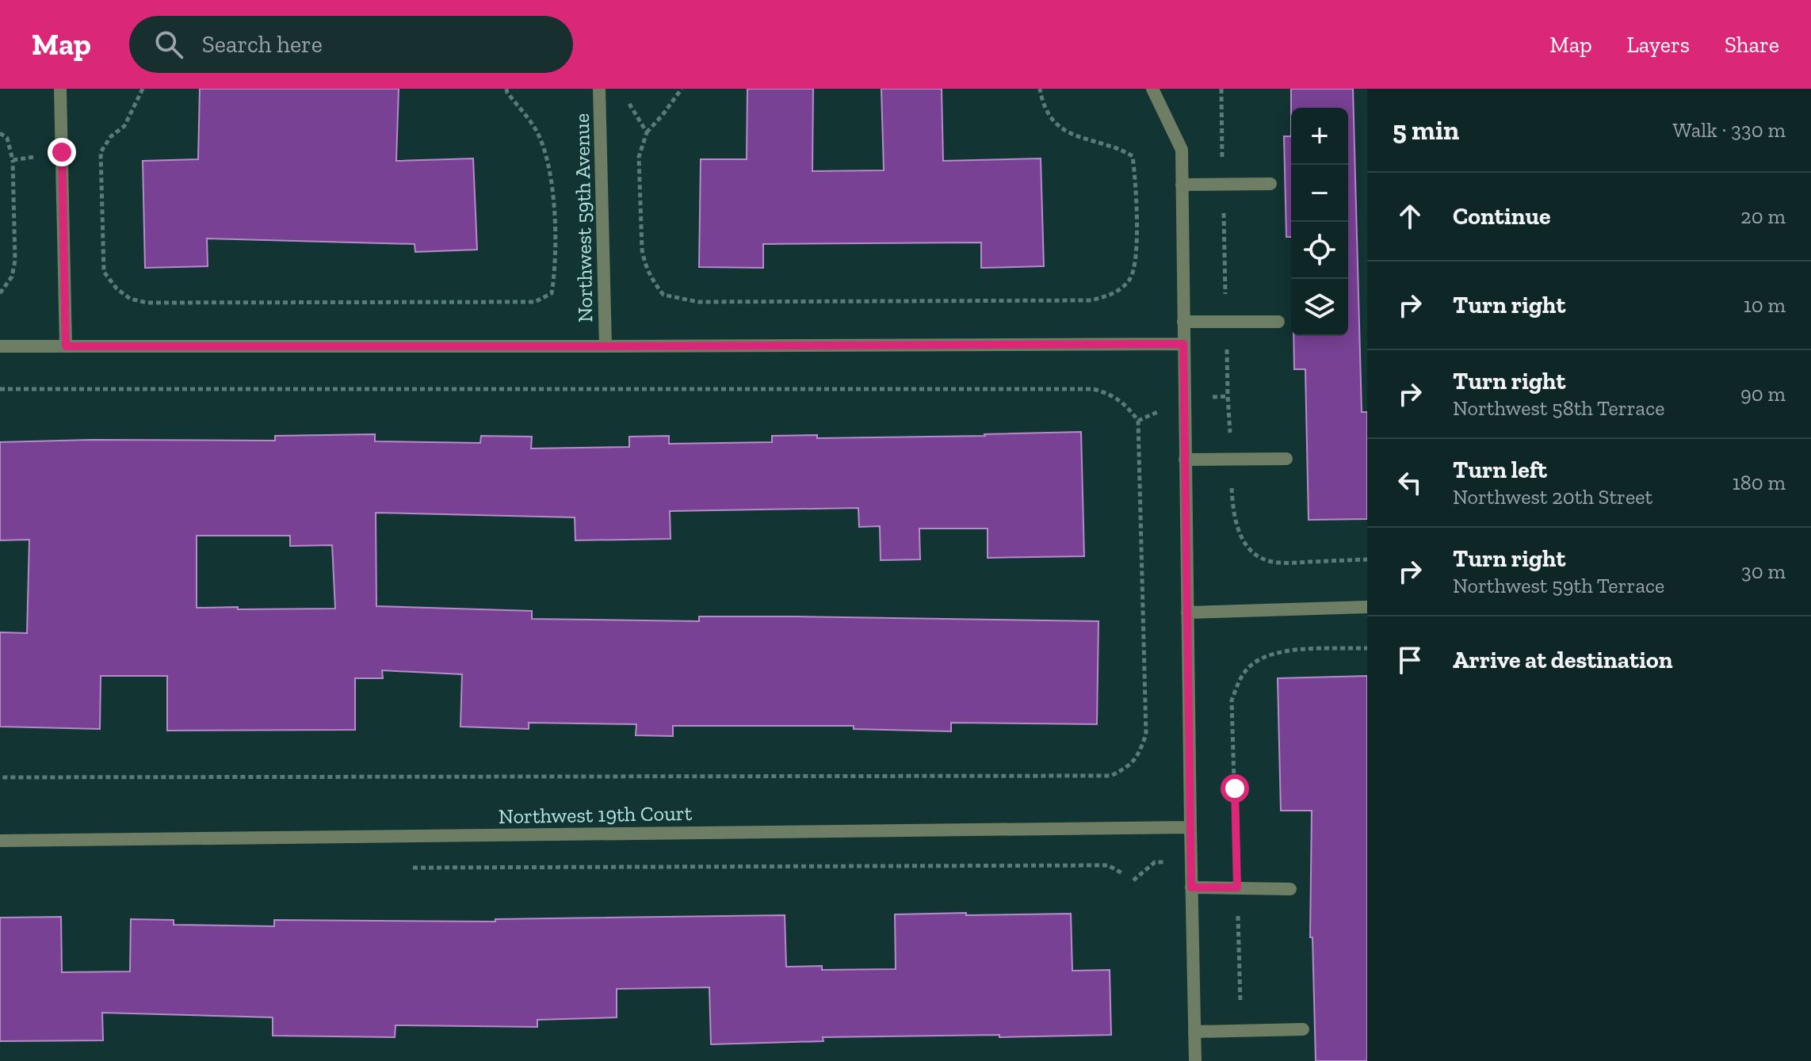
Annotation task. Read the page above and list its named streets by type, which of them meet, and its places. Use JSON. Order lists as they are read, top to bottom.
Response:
{
  "streets": {
    "street": ["Northwest 59th Avenue", "Northwest 19th Court"]
  },
  "page": {
    "header": "Map",
    "search": "Search here",
    "nav": ["Map", "Layers", "Share"],
    "heading": ["5 min", "Walk · 330 m"],
    "map_buttons": ["+", "−"],
    "list": [
      ["Continue", "20 m"],
      ["Turn right", "10 m"],
      ["Turn right", "Northwest 58th Terrace", "90 m"],
      ["Turn left", "Northwest 20th Street", "180 m"],
      ["Turn right", "Northwest 59th Terrace", "30 m"],
      "Arrive at destination"
    ]
  }
}
